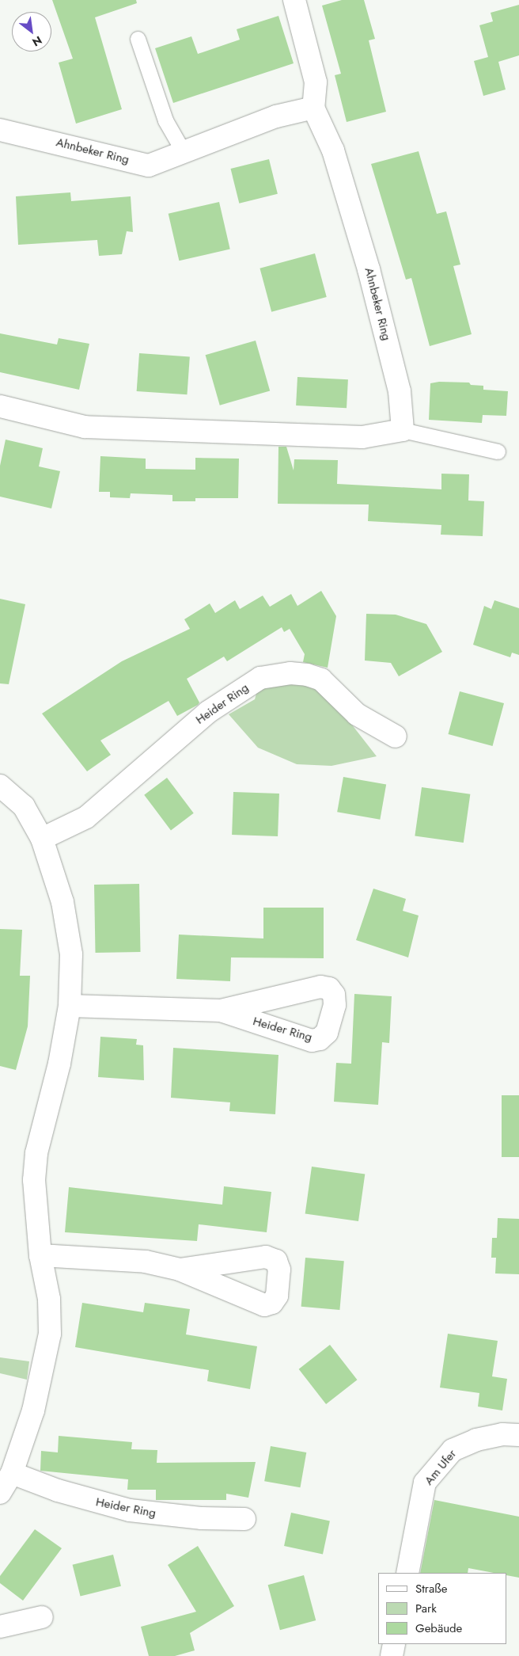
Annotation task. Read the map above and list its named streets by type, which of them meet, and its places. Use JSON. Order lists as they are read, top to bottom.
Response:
{
  "streets": {
    "street": ["Ahnbeker Ring", "Heider Ring", "Am Ufer"]
  },
  "legend": ["Straße", "Park", "Gebäude"],
  "north": "bottom right"
}
